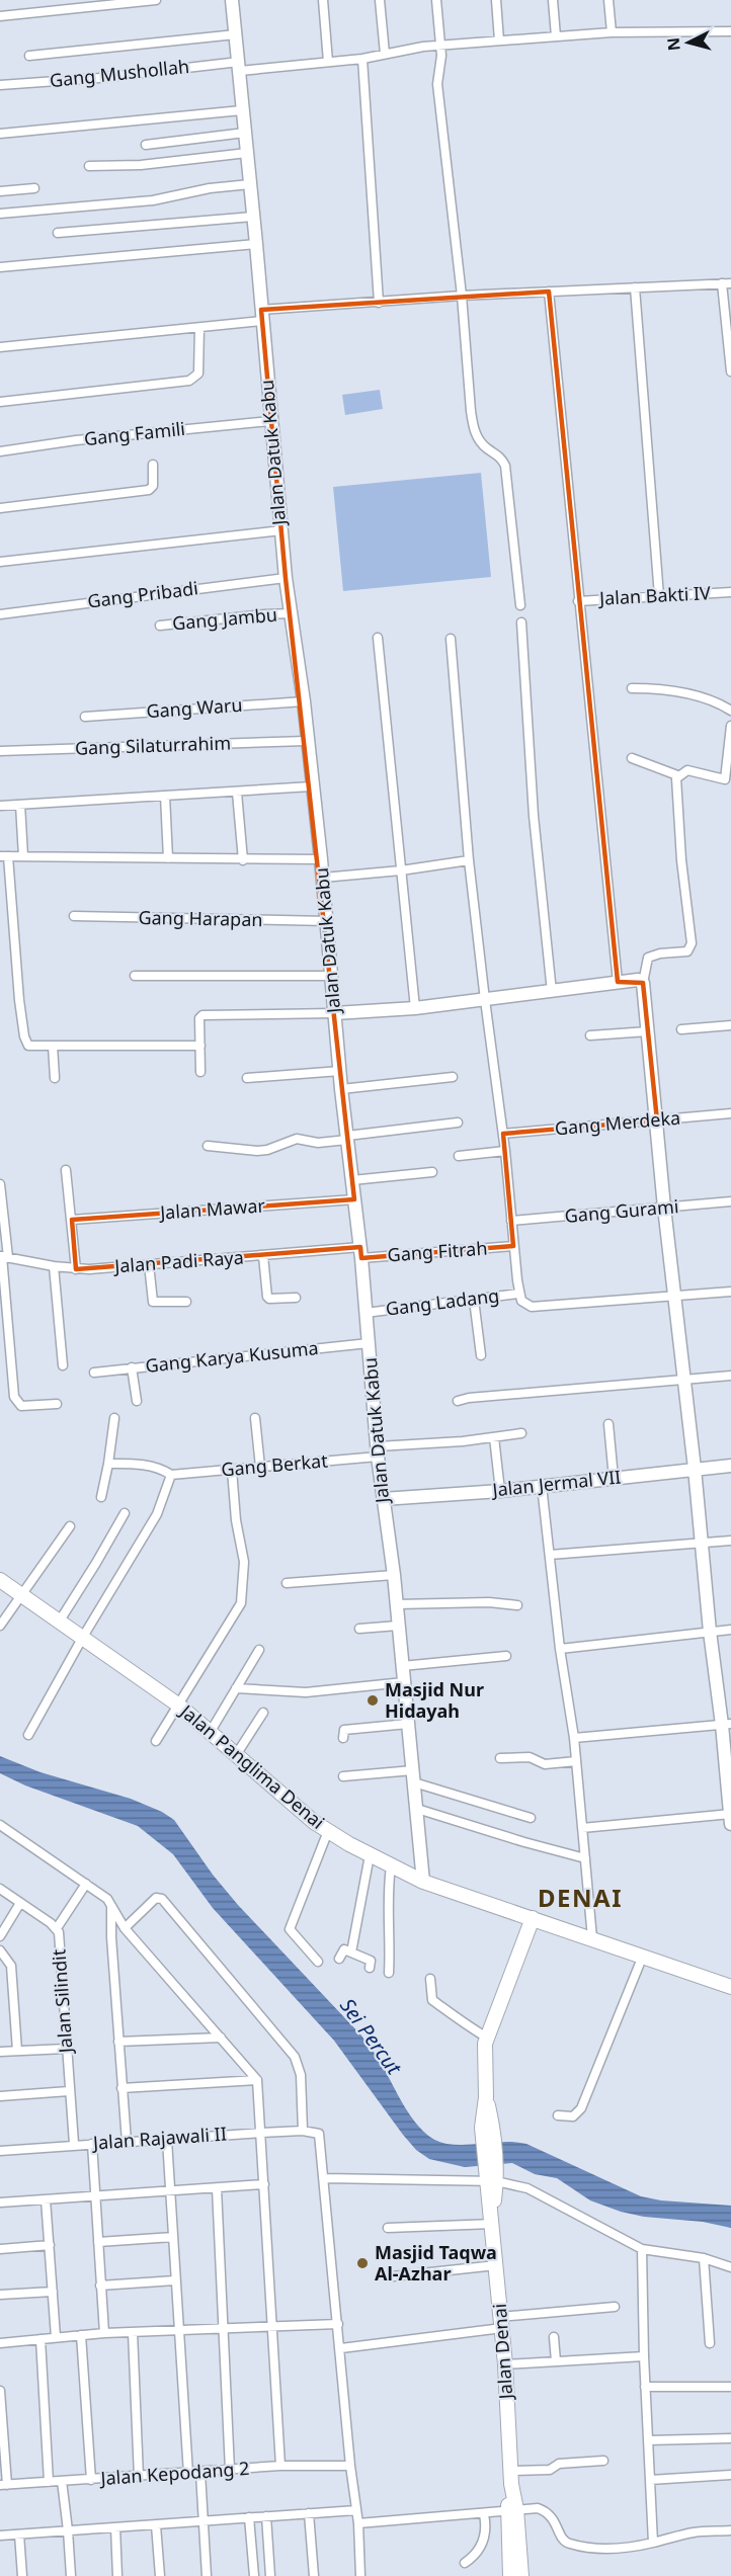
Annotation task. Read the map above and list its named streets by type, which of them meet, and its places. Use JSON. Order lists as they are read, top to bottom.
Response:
{
  "streets": {
    "main road": ["Jalan Panglima Denai", "Jalan Denai"],
    "street": [
      "Gang Mushollah",
      "Gang Famili",
      "Jalan Datuk Kabu",
      "Gang Pribadi",
      "Jalan Bakti IV",
      "Gang Jambu",
      "Gang Waru",
      "Gang Silaturrahim",
      "Gang Harapan",
      "Gang Merdeka",
      "Jalan Mawar",
      "Gang Gurami",
      "Gang Fitrah",
      "Jalan Padi Raya",
      "Gang Ladang",
      "Gang Karya Kusuma",
      "Gang Berkat",
      "Jalan Jermal VII",
      "Jalan Silindit",
      "Jalan Rajawali II",
      "Jalan Kepodang 2"
    ]
  },
  "crossings": [
    ["Gang Mushollah", "Jalan Datuk Kabu"],
    ["Gang Famili", "Jalan Datuk Kabu"],
    ["Jalan Datuk Kabu", "Gang Pribadi"],
    ["Jalan Datuk Kabu", "Gang Jambu"],
    ["Jalan Datuk Kabu", "Gang Waru"],
    ["Jalan Datuk Kabu", "Gang Silaturrahim"],
    ["Jalan Datuk Kabu", "Gang Harapan"],
    ["Jalan Datuk Kabu", "Jalan Mawar"],
    ["Jalan Datuk Kabu", "Gang Fitrah"],
    ["Jalan Datuk Kabu", "Jalan Padi Raya"],
    ["Jalan Datuk Kabu", "Gang Ladang"],
    ["Jalan Datuk Kabu", "Gang Karya Kusuma"],
    ["Jalan Datuk Kabu", "Gang Berkat"],
    ["Jalan Datuk Kabu", "Jalan Jermal VII"],
    ["Jalan Datuk Kabu", "Jalan Panglima Denai"],
    ["Gang Fitrah", "Jalan Padi Raya"],
    ["Jalan Panglima Denai", "Jalan Denai"],
    ["Jalan Silindit", "Jalan Rajawali II"]
  ],
  "districts": ["DENAI"],
  "water": ["Sei Percut"],
  "places": ["Masjid Nur Hidayah", "Masjid Taqwa Al-Azhar"],
  "north": "left"
}
